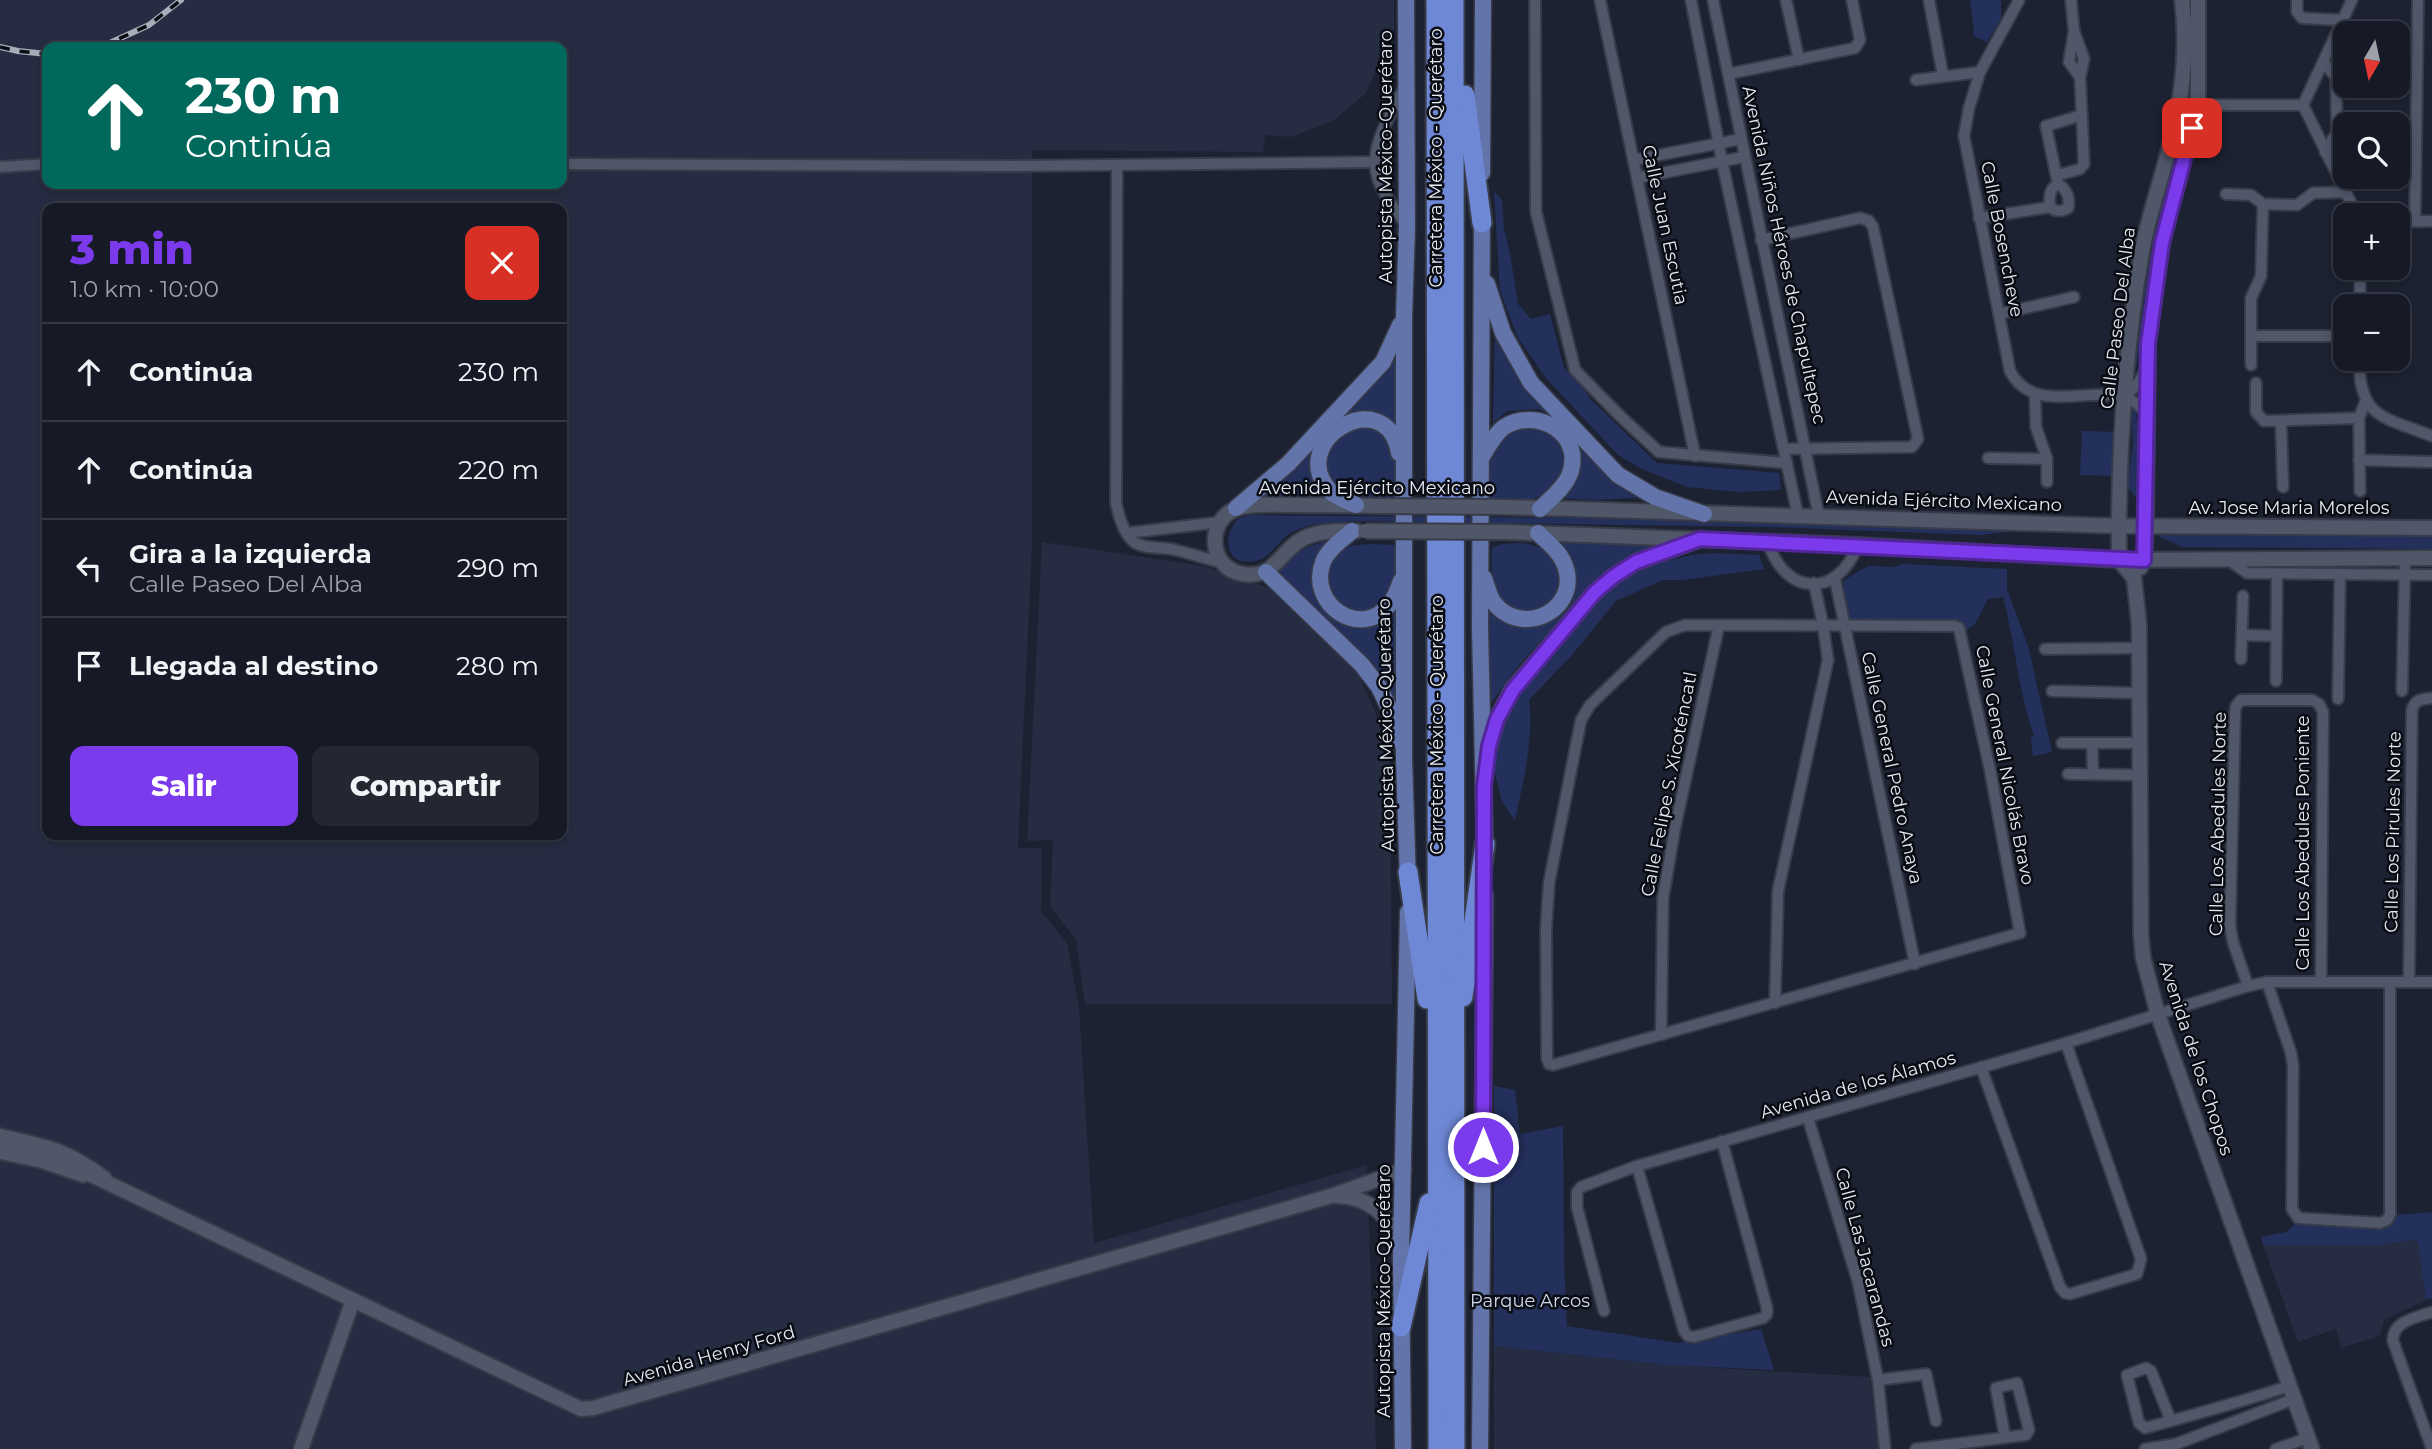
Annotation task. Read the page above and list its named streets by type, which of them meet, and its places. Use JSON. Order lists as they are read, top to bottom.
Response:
{
  "streets": {
    "highway": ["Carretera México - Querétaro"],
    "main road": ["Autopista México-Querétaro"],
    "street": [
      "Calle Juan Escutia",
      "Calle Bosencheve",
      "Avenida Niños Héroes de Chapultepec",
      "Calle Paseo Del Alba",
      "Avenida Ejército Mexicano",
      "Av. Jose Maria Morelos",
      "Calle General Nicolás Bravo",
      "Calle General Pedro Anaya",
      "Calle Felipe S. Xicoténcatl",
      "Calle Los Abedules Norte",
      "Calle Los Pirules Norte",
      "Calle Los Abedules Poniente",
      "Avenida de los Chopos",
      "Avenida de los Álamos",
      "Calle Las Jacarandas",
      "Avenida Henry Ford"
    ]
  },
  "crossings": [
    ["Autopista México-Querétaro", "Avenida Henry Ford"],
    ["Avenida Niños Héroes de Chapultepec", "Avenida Ejército Mexicano"],
    ["Calle Paseo Del Alba", "Avenida Ejército Mexicano"],
    ["Calle Paseo Del Alba", "Av. Jose Maria Morelos"],
    ["Avenida Ejército Mexicano", "Av. Jose Maria Morelos"],
    ["Calle General Nicolás Bravo", "Calle General Pedro Anaya"],
    ["Calle General Nicolás Bravo", "Calle Felipe S. Xicoténcatl"],
    ["Calle Los Abedules Norte", "Calle Los Abedules Poniente"],
    ["Avenida de los Chopos", "Avenida de los Álamos"],
    ["Avenida de los Álamos", "Calle Las Jacarandas"]
  ],
  "parks": ["Parque Arcos"],
  "north": "bottom",
  "page": {
    "map_buttons": ["+", "−"],
    "turn": ["230 m", "Continúa"],
    "heading": ["3 min", "1.0 km · 10:00"],
    "list": [
      {
        "name": "Continúa",
        "value": "230 m"
      },
      {
        "name": "Continúa",
        "value": "220 m"
      },
      {
        "name": "Gira a la izquierda",
        "note": "Calle Paseo Del Alba",
        "value": "290 m"
      },
      {
        "name": "Llegada al destino",
        "value": "280 m"
      }
    ],
    "buttons": ["Salir", "Compartir"]
  }
}
